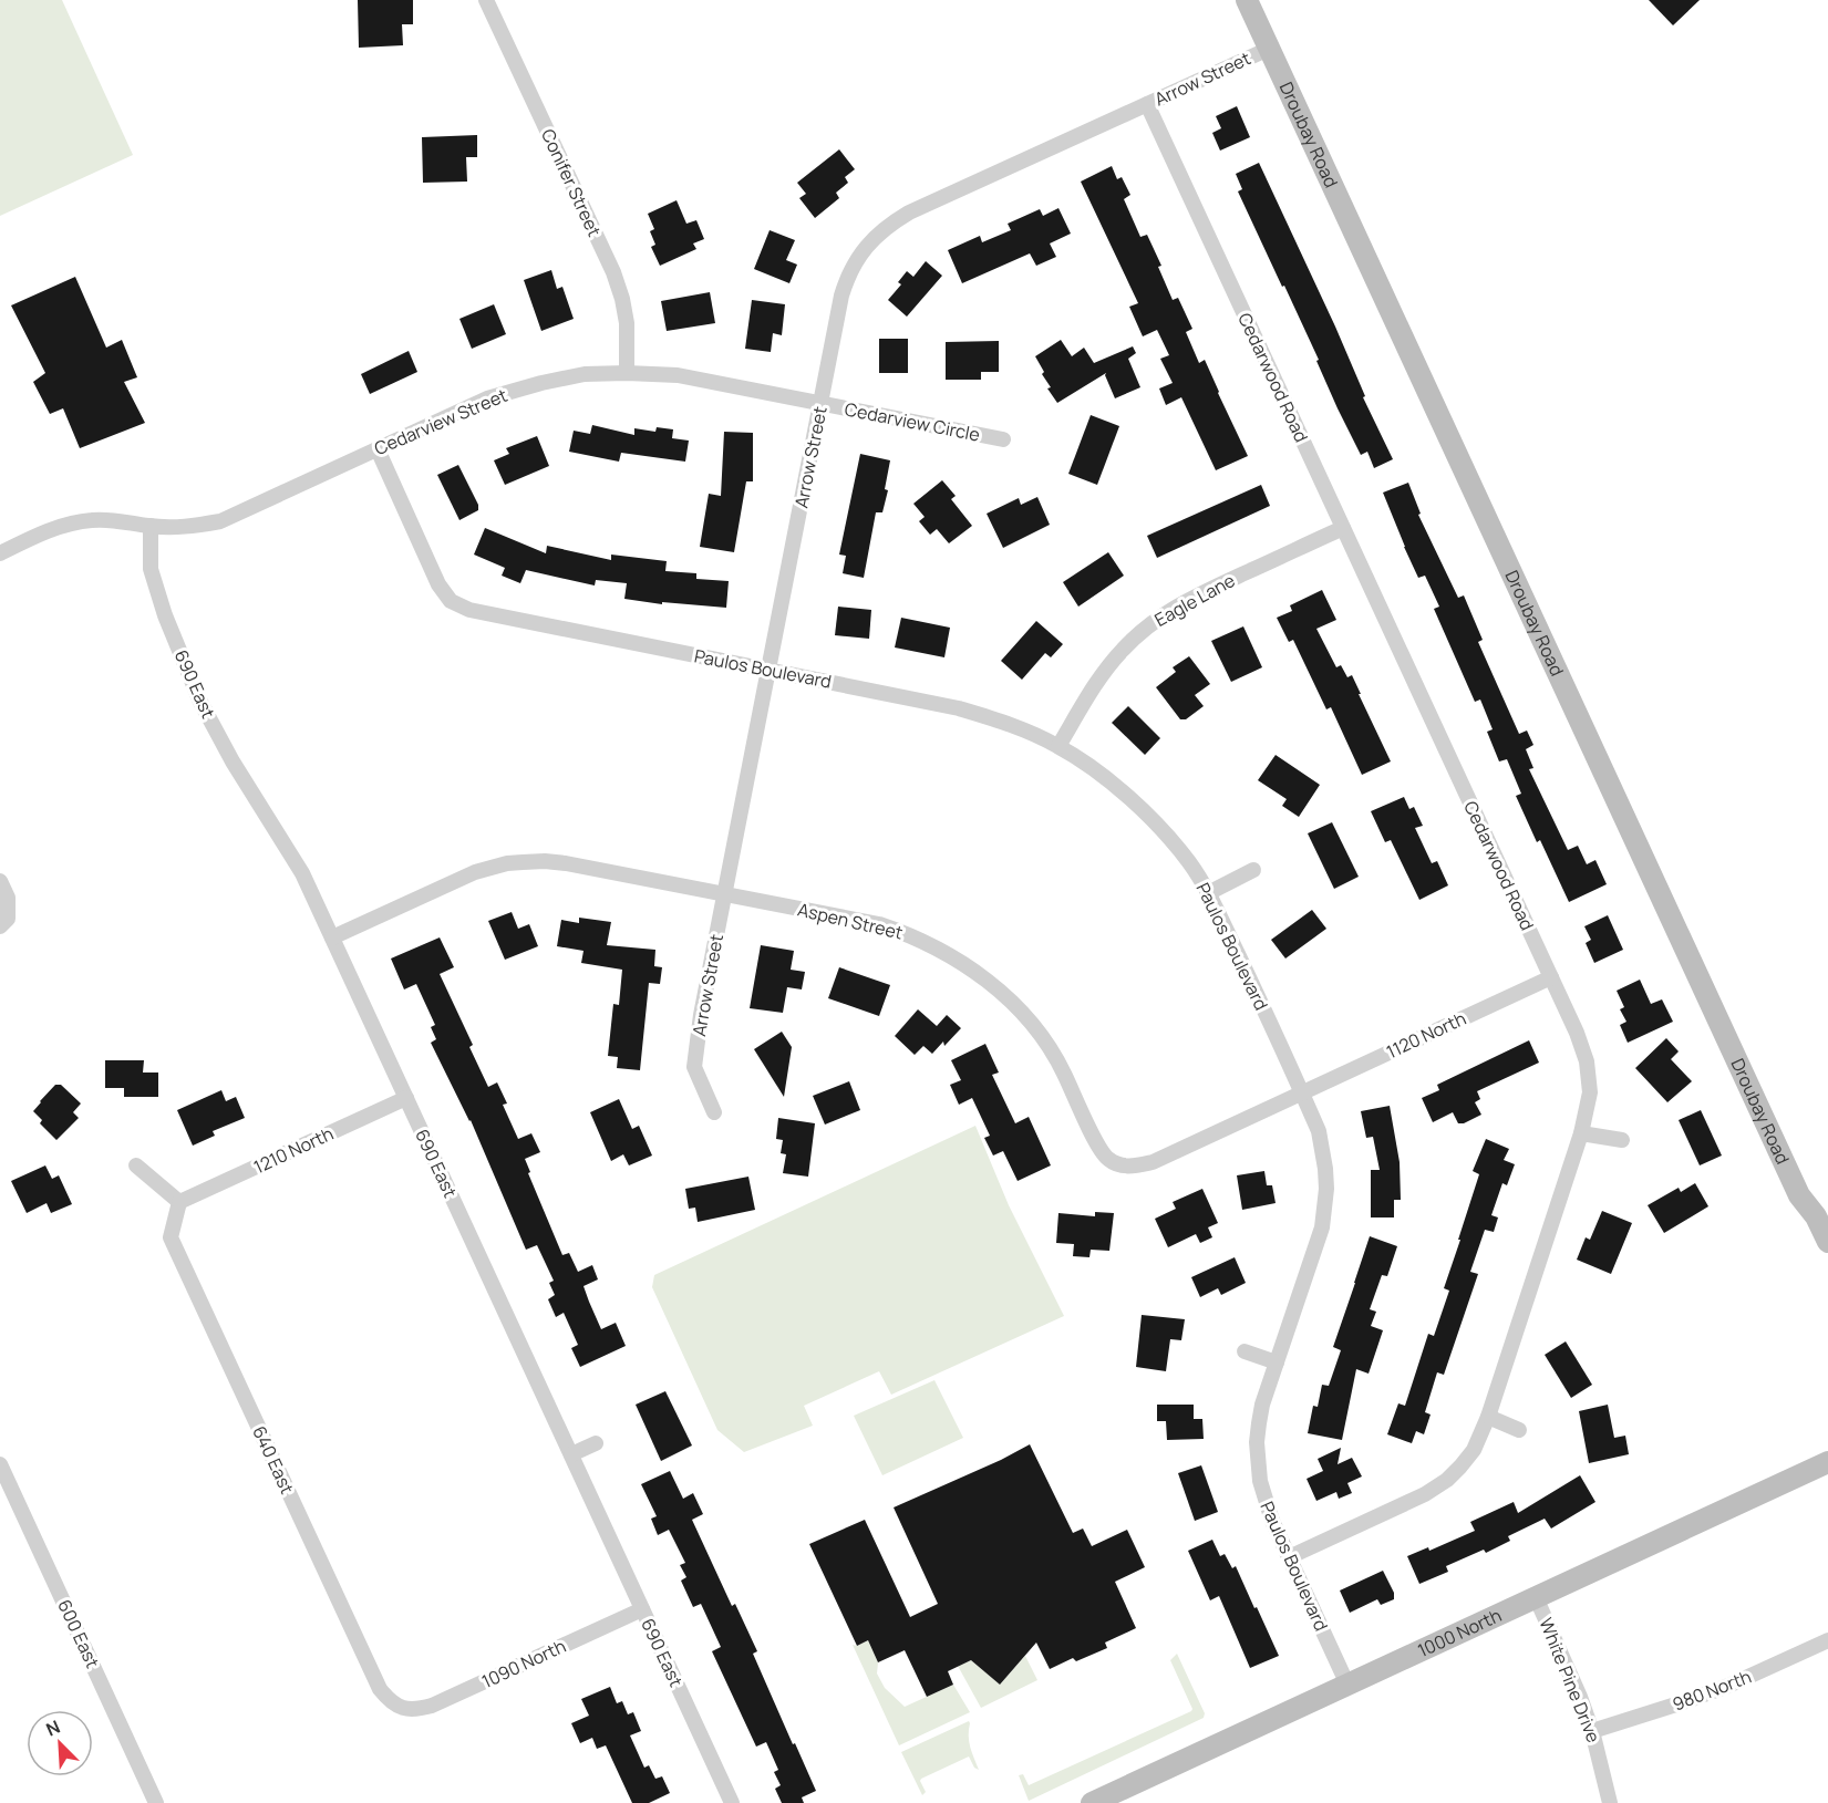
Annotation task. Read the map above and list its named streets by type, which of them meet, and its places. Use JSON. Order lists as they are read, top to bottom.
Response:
{
  "streets": {
    "street": [
      "Arrow Street",
      "Droubay Road",
      "Conifer Street",
      "Cedarwood Road",
      "Cedarview Street",
      "Cedarview Circle",
      "Eagle Lane",
      "Paulos Boulevard",
      "690 East",
      "Aspen Street",
      "1120 North",
      "1210 North",
      "640 East",
      "1000 North",
      "600 East",
      "1090 North",
      "White Pine Drive",
      "980 North"
    ]
  },
  "crossings": [
    ["Arrow Street", "Droubay Road"],
    ["Arrow Street", "Cedarwood Road"],
    ["Arrow Street", "Cedarview Street"],
    ["Arrow Street", "Cedarview Circle"],
    ["Arrow Street", "Paulos Boulevard"],
    ["Arrow Street", "Aspen Street"],
    ["Conifer Street", "Cedarview Street"],
    ["Cedarwood Road", "Eagle Lane"],
    ["Cedarwood Road", "Paulos Boulevard"],
    ["Cedarwood Road", "1120 North"],
    ["Cedarview Street", "Cedarview Circle"],
    ["Cedarview Street", "Paulos Boulevard"],
    ["Cedarview Street", "690 East"],
    ["Eagle Lane", "Paulos Boulevard"],
    ["Paulos Boulevard", "Aspen Street"],
    ["Paulos Boulevard", "1120 North"],
    ["Paulos Boulevard", "1000 North"],
    ["690 East", "Aspen Street"],
    ["690 East", "1210 North"],
    ["690 East", "1090 North"],
    ["Aspen Street", "1120 North"],
    ["1210 North", "640 East"],
    ["640 East", "1090 North"],
    ["1000 North", "White Pine Drive"],
    ["White Pine Drive", "980 North"]
  ],
  "north": "top left"
}
